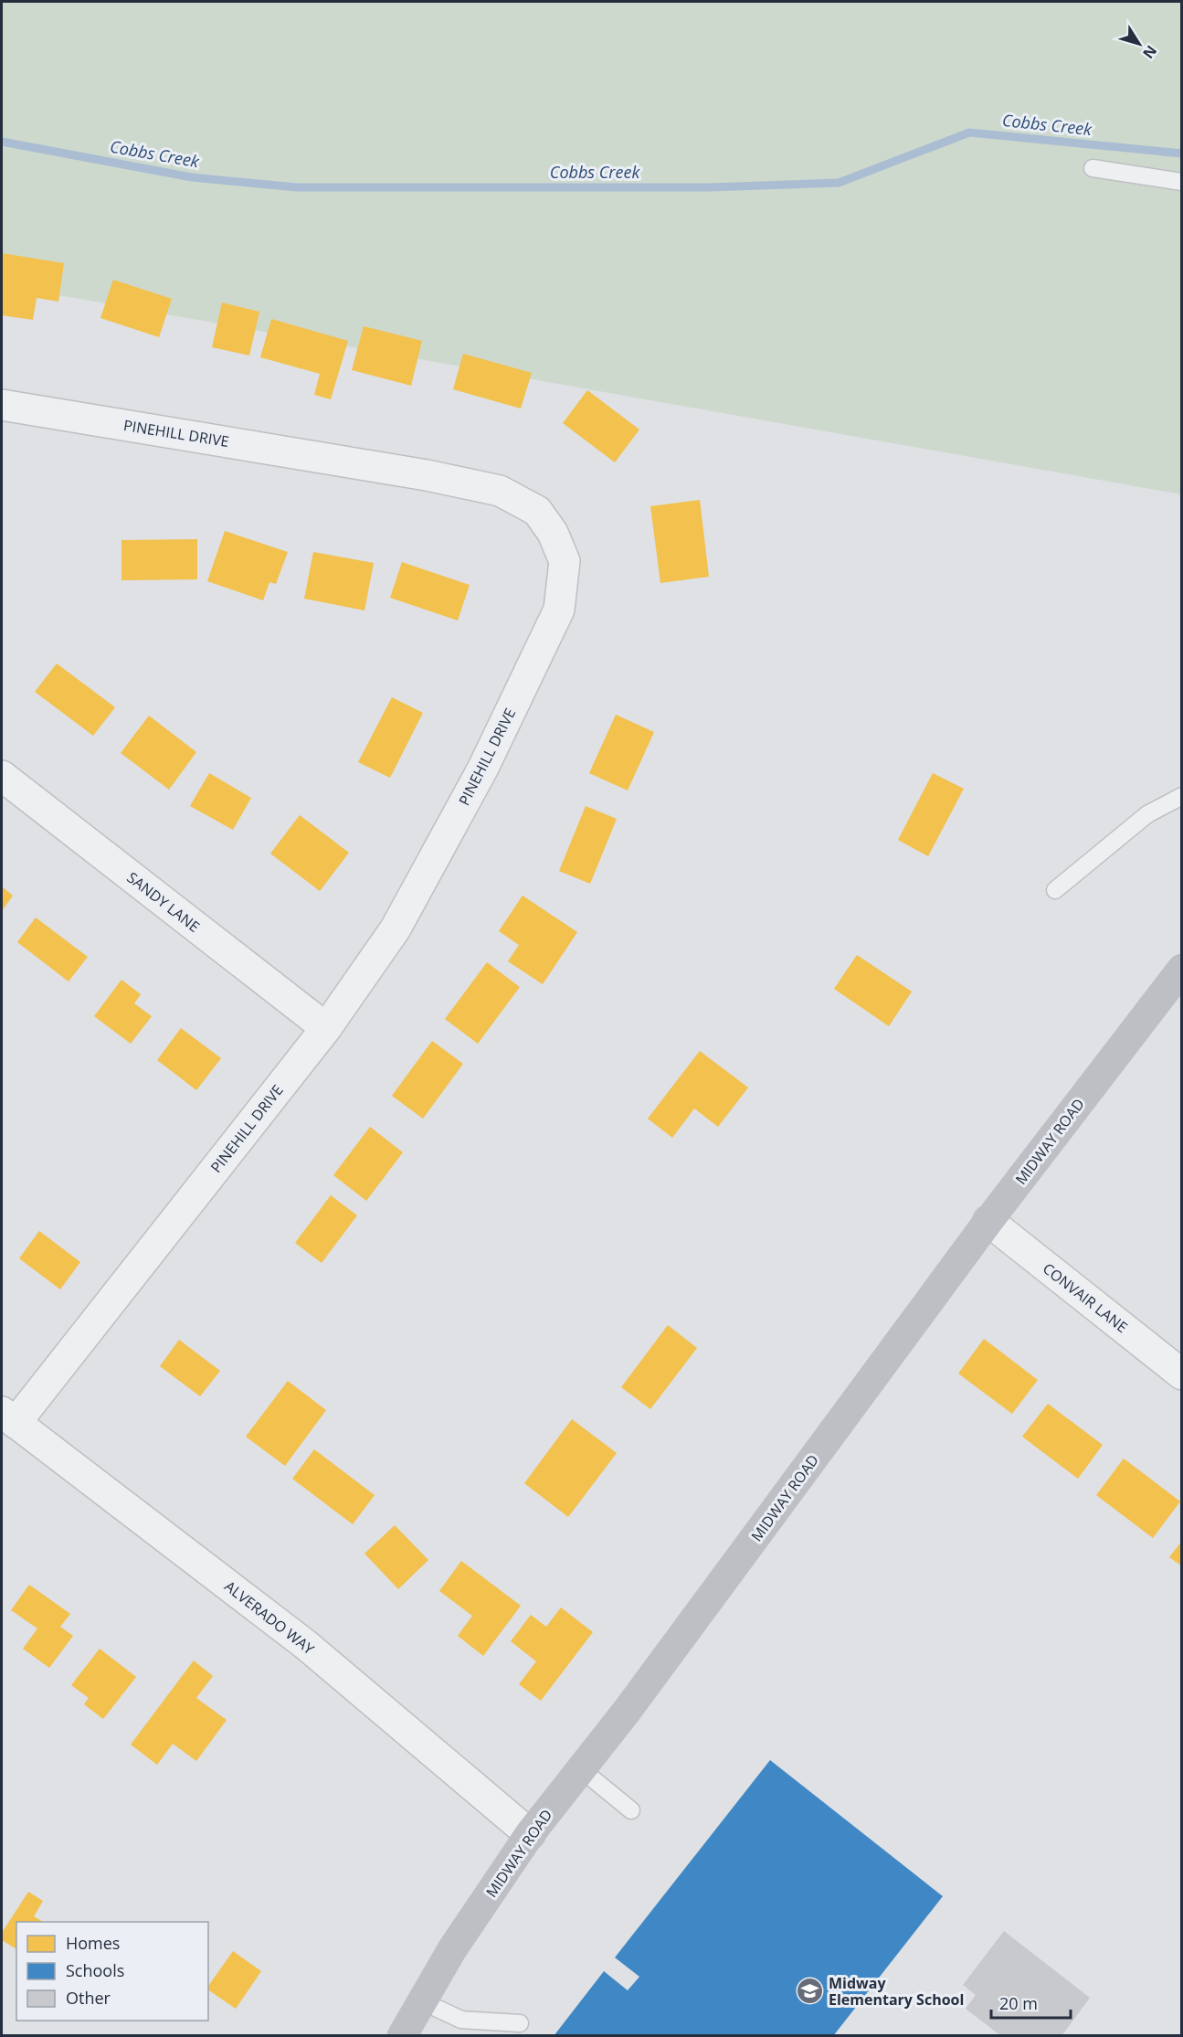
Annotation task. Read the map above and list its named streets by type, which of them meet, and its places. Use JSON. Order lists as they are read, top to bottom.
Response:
{
  "streets": {
    "street": [
      "PINEHILL DRIVE",
      "SANDY LANE",
      "MIDWAY ROAD",
      "CONVAIR LANE",
      "ALVERADO WAY"
    ]
  },
  "crossings": [
    ["PINEHILL DRIVE", "SANDY LANE"],
    ["PINEHILL DRIVE", "ALVERADO WAY"],
    ["MIDWAY ROAD", "CONVAIR LANE"],
    ["MIDWAY ROAD", "ALVERADO WAY"]
  ],
  "water": ["Cobbs Creek"],
  "places": {
    "school or university": ["Midway Elementary School"]
  },
  "legend": ["Homes", "Schools", "Other"],
  "scale_bar": "20 m",
  "north": "bottom right"
}
